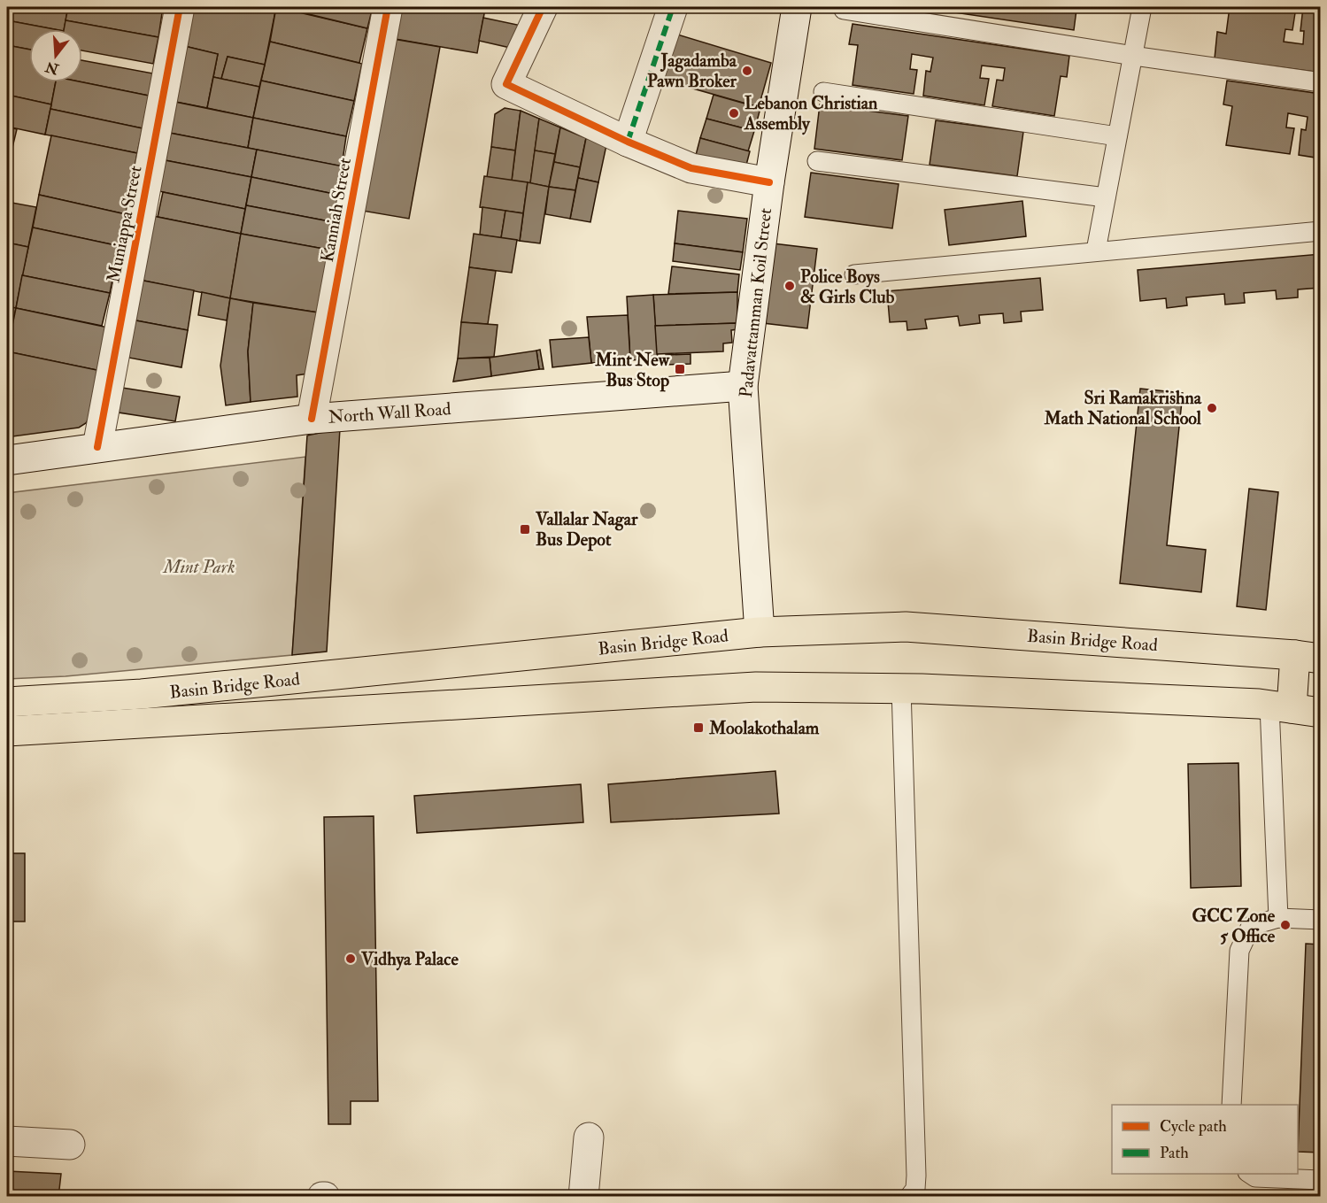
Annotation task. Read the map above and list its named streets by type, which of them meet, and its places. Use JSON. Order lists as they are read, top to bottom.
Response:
{
  "streets": {
    "main road": ["Basin Bridge Road"],
    "street": [
      "Kanniah Street",
      "Muniappa Street",
      "Padavattamman Koil Street",
      "North Wall Road"
    ]
  },
  "crossings": [
    ["Kanniah Street", "North Wall Road"],
    ["Muniappa Street", "North Wall Road"],
    ["Padavattamman Koil Street", "North Wall Road"],
    ["Padavattamman Koil Street", "Basin Bridge Road"]
  ],
  "parks": ["Mint Park"],
  "places": {
    "other": [
      "Jagadamba Pawn Broker",
      "Lebanon Christian Assembly",
      "Police Boys & Girls Club",
      "Sri Ramakrishna Math National School",
      "GCC Zone 5 Office",
      "Vidhya Palace"
    ],
    "transit": ["Mint New Bus Stop", "Vallalar Nagar Bus Depot", "Moolakothalam"]
  },
  "legend": ["Cycle path", "Path"],
  "north": "bottom"
}
